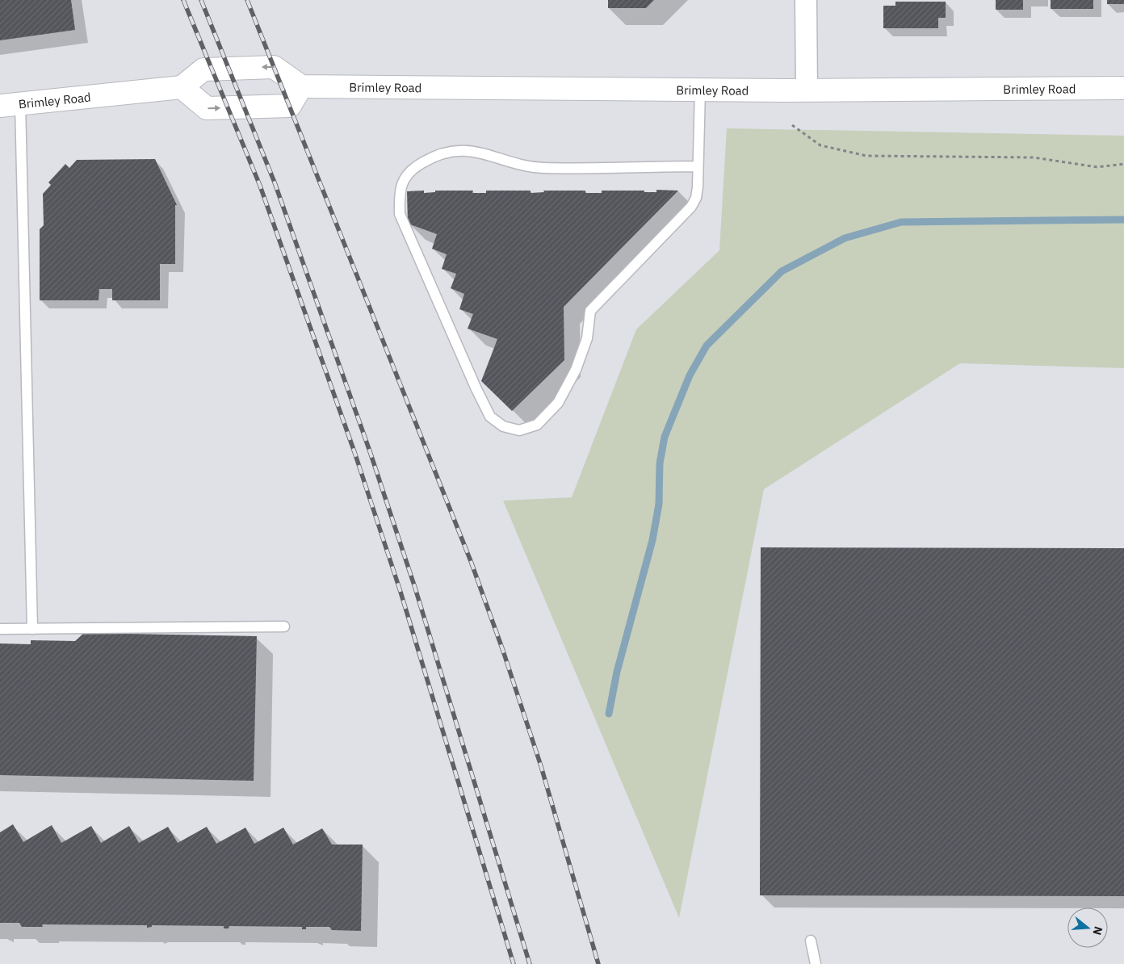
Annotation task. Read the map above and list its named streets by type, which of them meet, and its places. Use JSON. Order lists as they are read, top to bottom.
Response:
{
  "streets": {
    "main road": ["Brimley Road"]
  },
  "north": "right"
}
